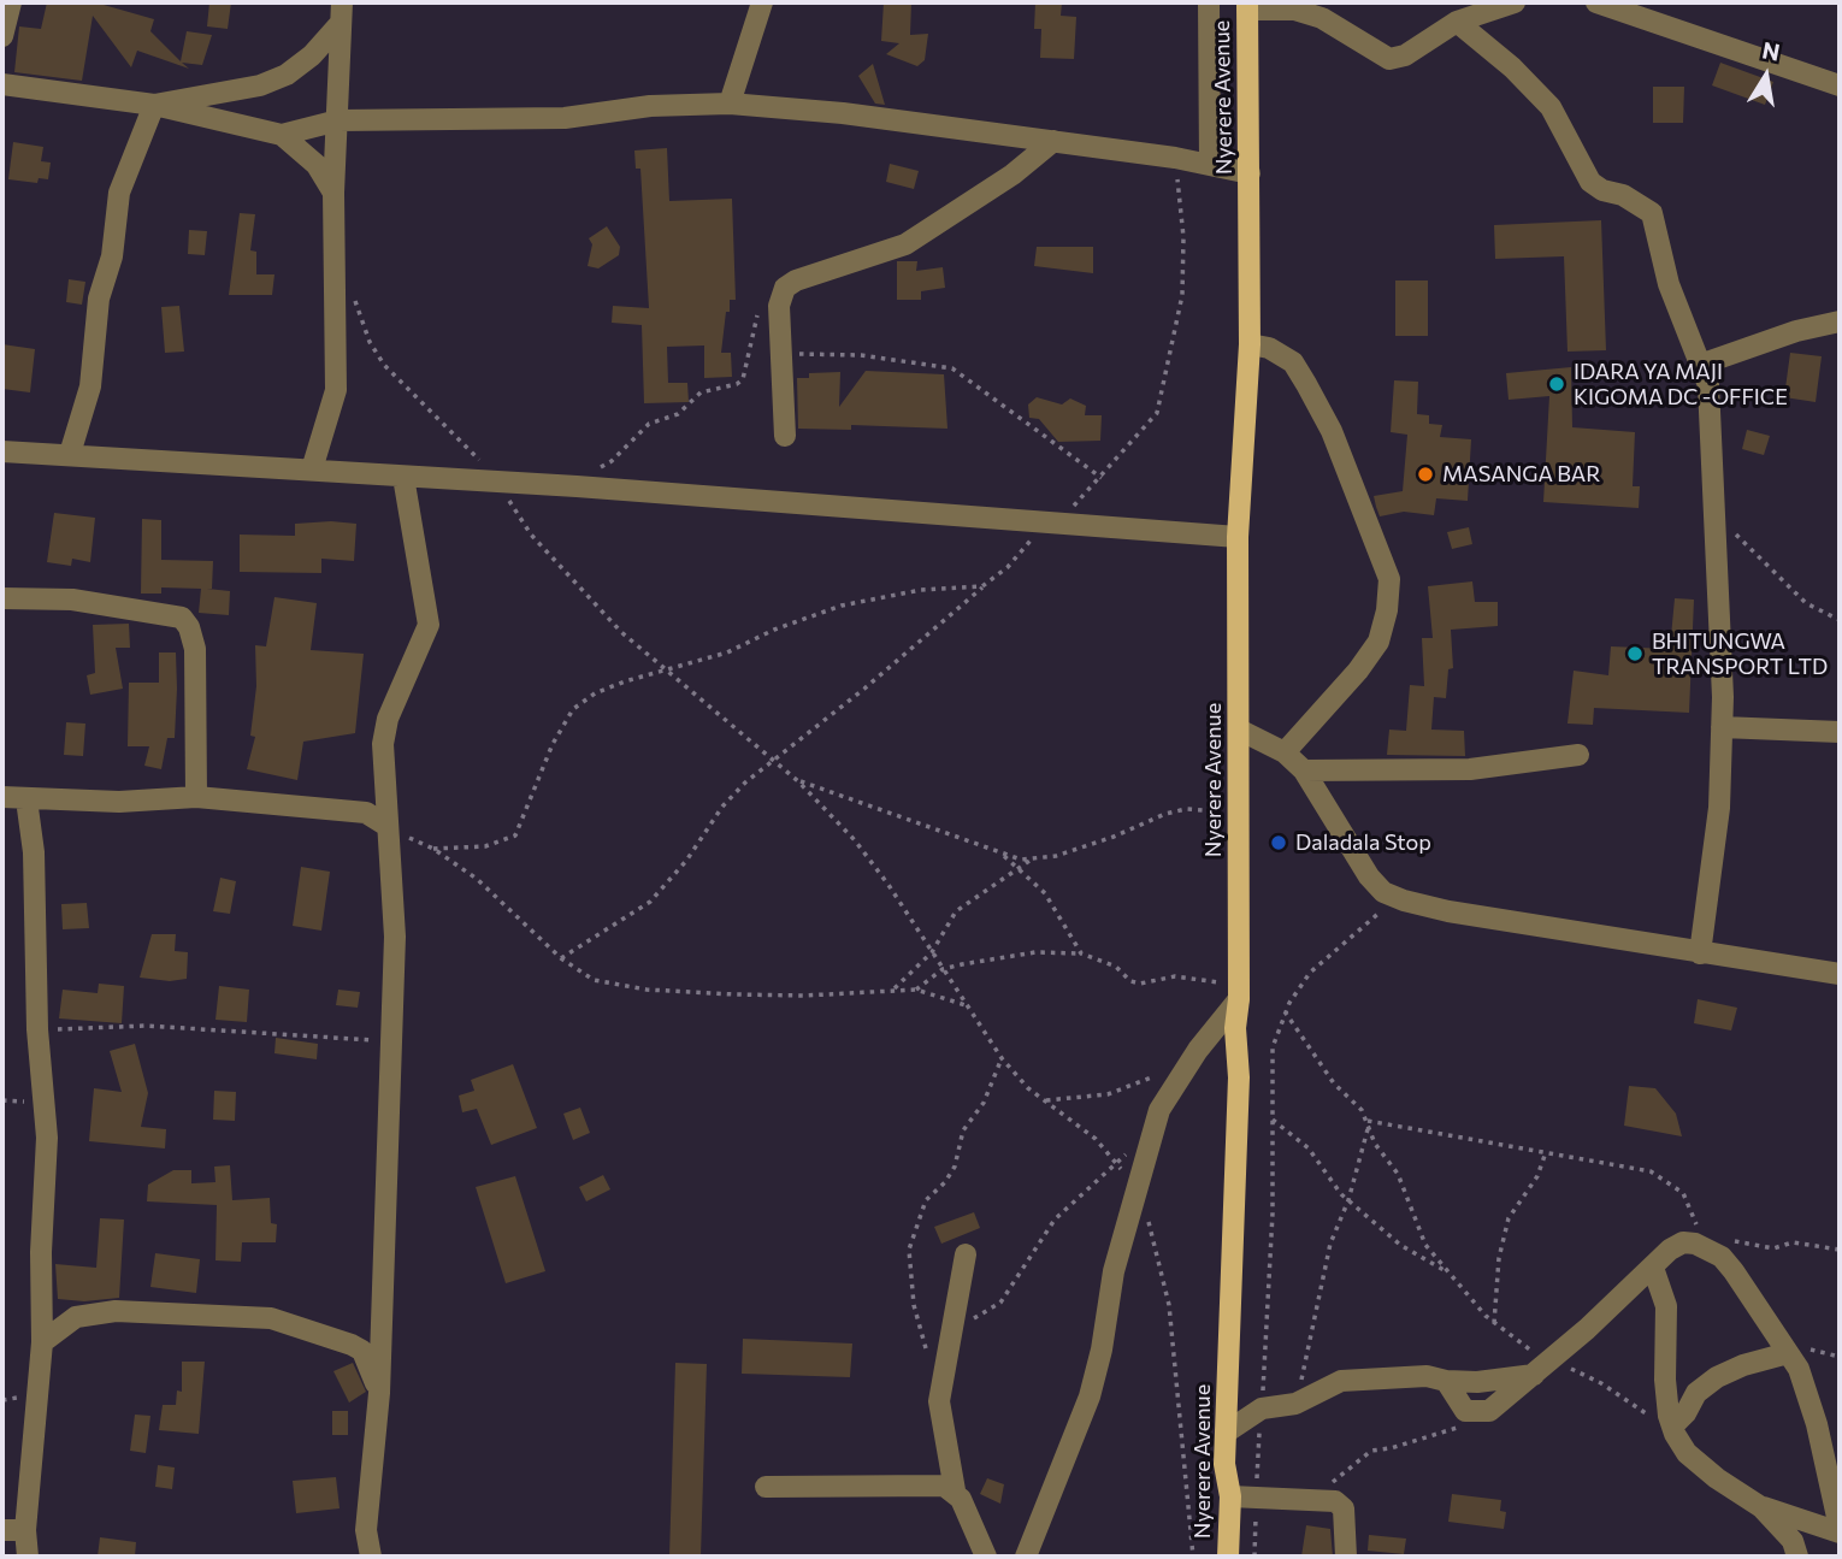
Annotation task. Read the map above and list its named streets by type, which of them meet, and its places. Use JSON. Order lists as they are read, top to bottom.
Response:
{
  "streets": {
    "main road": ["Nyerere Avenue"]
  },
  "places": [
    "IDARA YA MAJI KIGOMA DC -OFFICE",
    "MASANGA BAR",
    "BHITUNGWA TRANSPORT LTD",
    "Daladala Stop"
  ],
  "north": "top"
}
